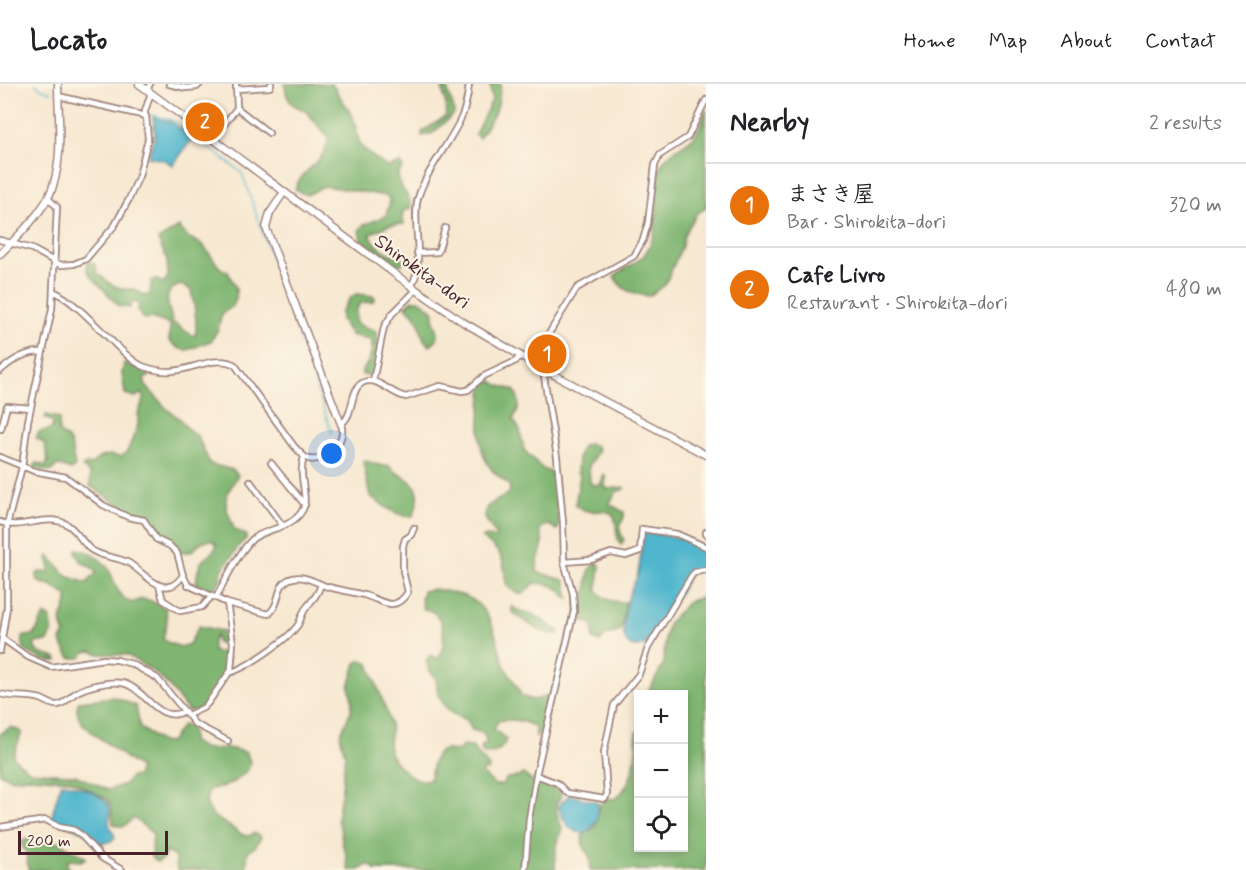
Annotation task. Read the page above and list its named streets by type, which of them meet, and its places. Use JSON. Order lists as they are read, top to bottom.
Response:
{
  "streets": {
    "street": ["Shirokita-dori"]
  },
  "scale_bar": "200 m",
  "page": {
    "header": "Locato",
    "nav": [
      "Home",
      "Map",
      "About",
      "Contact"
    ],
    "heading": ["Nearby", "2 results"],
    "pins": ["2", "1"],
    "list": [
      {
        "mark": "1",
        "name": "まさき屋",
        "note": "Bar · Shirokita-dori",
        "value": "320 m"
      },
      {
        "mark": "2",
        "name": "Cafe Livro",
        "note": "Restaurant · Shirokita-dori",
        "value": "480 m"
      }
    ],
    "map_buttons": ["+", "−"],
    "scale": "200 m"
  }
}
